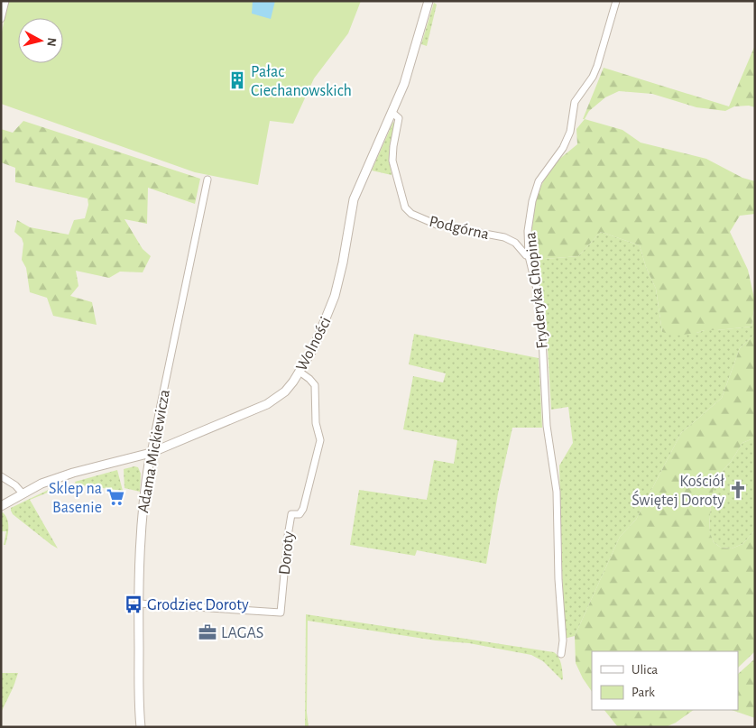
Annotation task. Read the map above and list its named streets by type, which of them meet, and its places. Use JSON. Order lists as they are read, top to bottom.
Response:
{
  "streets": {
    "street": [
      "Podgórna",
      "Fryderyka Chopina",
      "Wolności",
      "Adama Mickiewicza",
      "Doroty"
    ]
  },
  "crossings": [
    ["Podgórna", "Fryderyka Chopina"],
    ["Podgórna", "Wolności"],
    ["Wolności", "Adama Mickiewicza"],
    ["Wolności", "Doroty"],
    ["Adama Mickiewicza", "Doroty"]
  ],
  "places": {
    "building": ["Pałac Ciechanowskich"],
    "church": ["Kościół Świętej Doroty"],
    "supermarket": ["Sklep na Basenie"],
    "bus stop": ["Grodziec Doroty"],
    "office": ["LAGAS"]
  },
  "legend": ["Ulica", "Park"],
  "north": "right"
}
